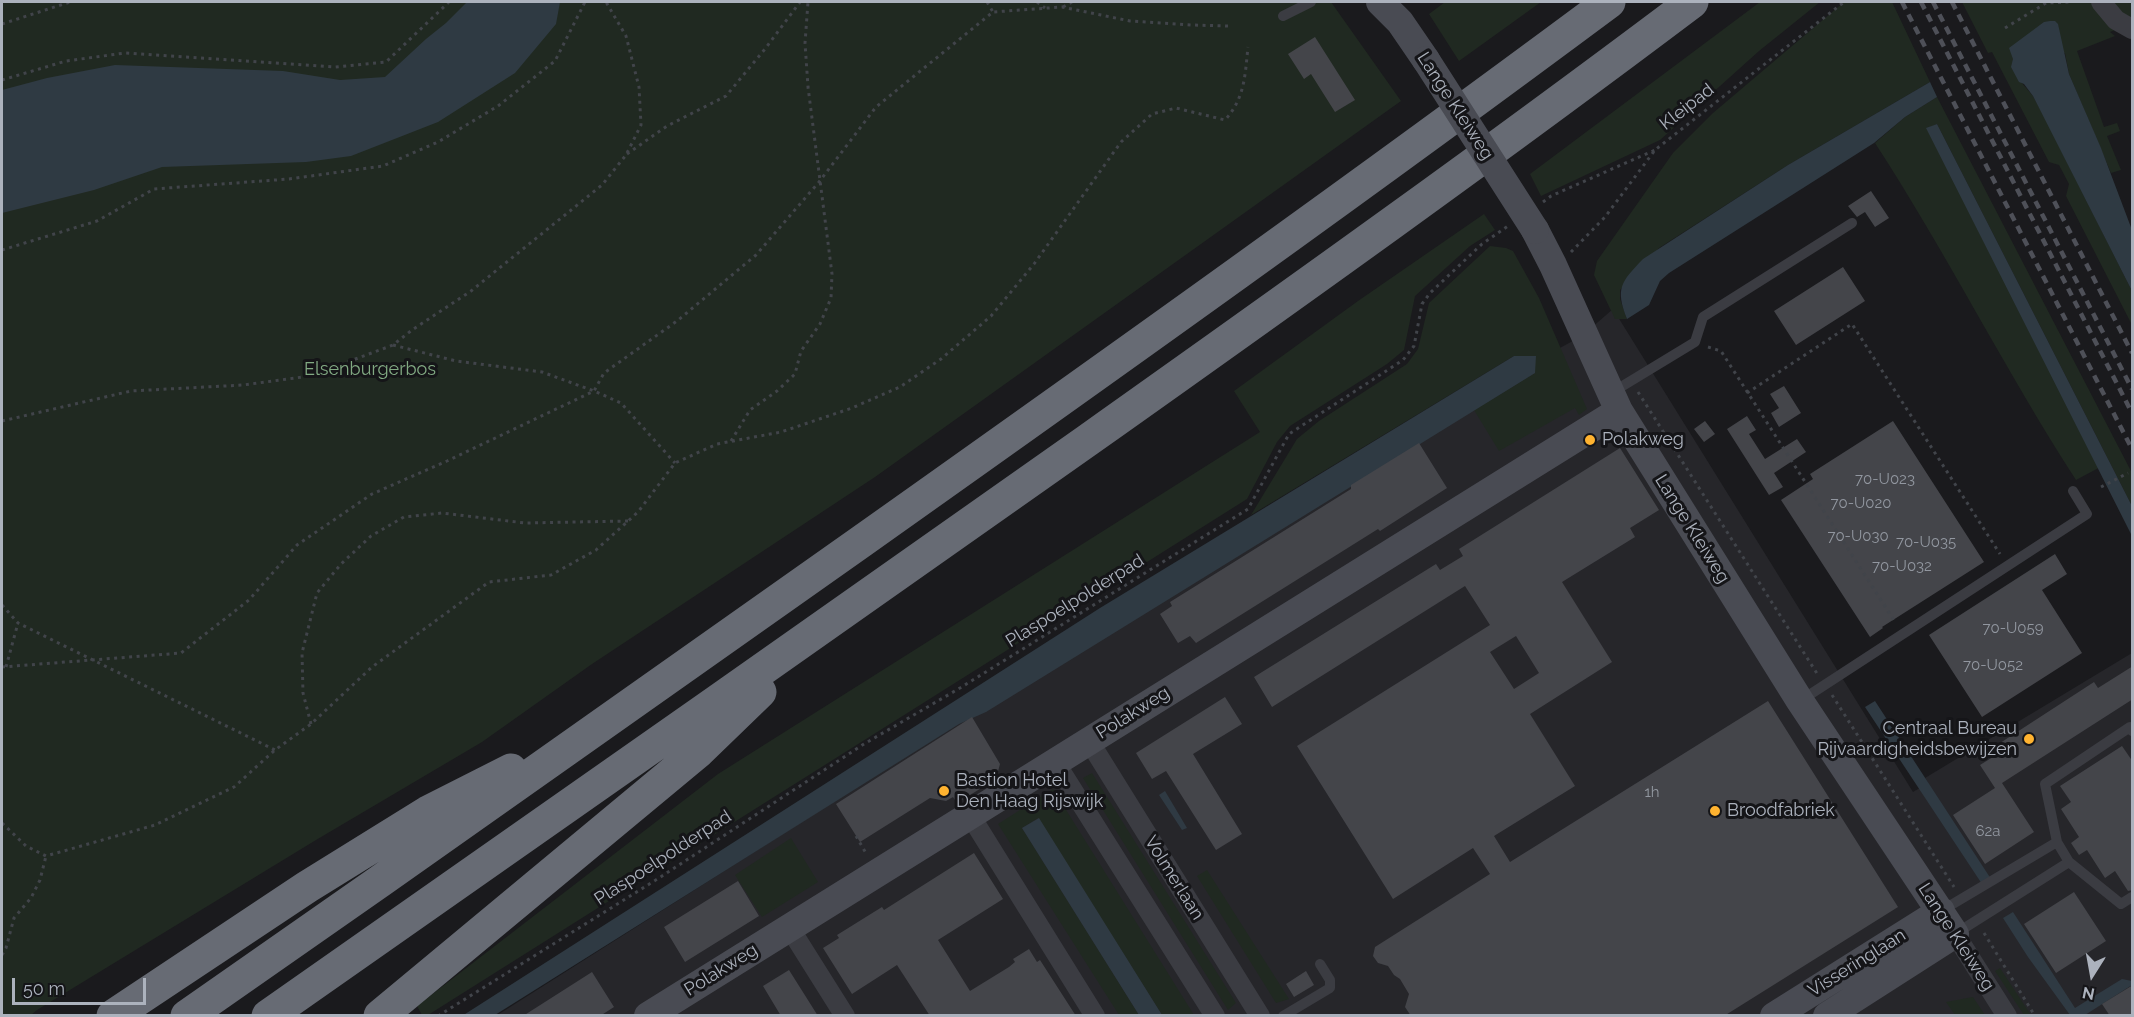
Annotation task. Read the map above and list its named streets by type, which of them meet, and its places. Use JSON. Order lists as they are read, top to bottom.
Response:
{
  "streets": {
    "street": [
      "Lange Kleiweg",
      "Polakweg",
      "Volmerlaan",
      "Visseringlaan"
    ],
    "path": ["Kleipad", "Plaspoelpolderpad"]
  },
  "crossings": [
    ["Lange Kleiweg", "Plaspoelpolderpad"],
    ["Lange Kleiweg", "Polakweg"],
    ["Lange Kleiweg", "Visseringlaan"],
    ["Polakweg", "Volmerlaan"]
  ],
  "parks": ["Elsenburgerbos"],
  "places": [
    "Polakweg",
    "Centraal Bureau Rijvaardigheidsbewijzen",
    "Bastion Hotel Den Haag Rijswijk",
    "Broodfabriek"
  ],
  "house_numbers": [
    "70-U023",
    "70-U020",
    "70-U030",
    "70-U035",
    "70-U032",
    "70-U059",
    "70-U052",
    "1h",
    "62a"
  ],
  "scale_bar": "50 m",
  "north": "bottom"
}
